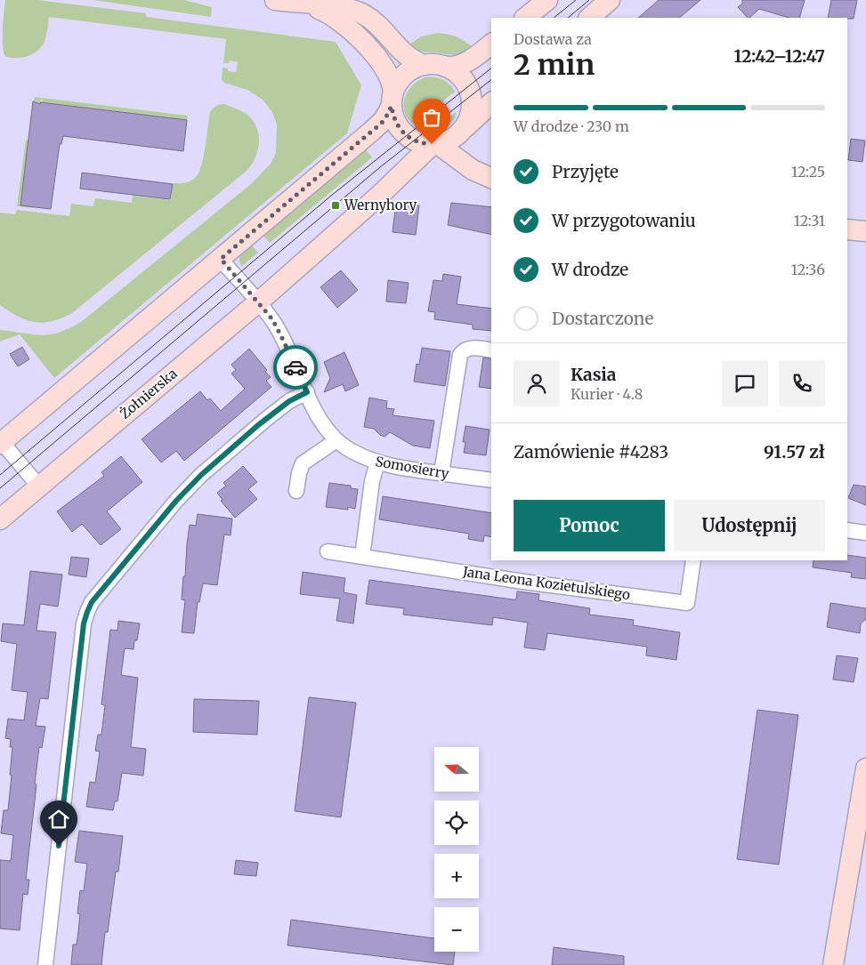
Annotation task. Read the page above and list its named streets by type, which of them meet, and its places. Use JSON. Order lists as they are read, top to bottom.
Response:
{
  "streets": {
    "street": ["Żołnierska", "Somosierry", "Jana Leona Kozietulskiego"]
  },
  "crossings": [
    ["Żołnierska", "Somosierry"]
  ],
  "places": {
    "transit": ["Wernyhory"]
  },
  "north": "left",
  "page": {
    "heading": ["2 min", "Dostawa za", "12:42–12:47"],
    "panel": [
      "Kasia",
      "Kurier · 4.8",
      "Zamówienie #4283",
      "91.57 zł"
    ],
    "bar": "W drodze · 230 m",
    "list": [
      ["Przyjęte", "12:25"],
      ["W przygotowaniu", "12:31"],
      ["W drodze", "12:36"],
      "Dostarczone"
    ],
    "buttons": ["Pomoc", "Udostępnij"],
    "map_buttons": ["+", "−"]
  }
}
